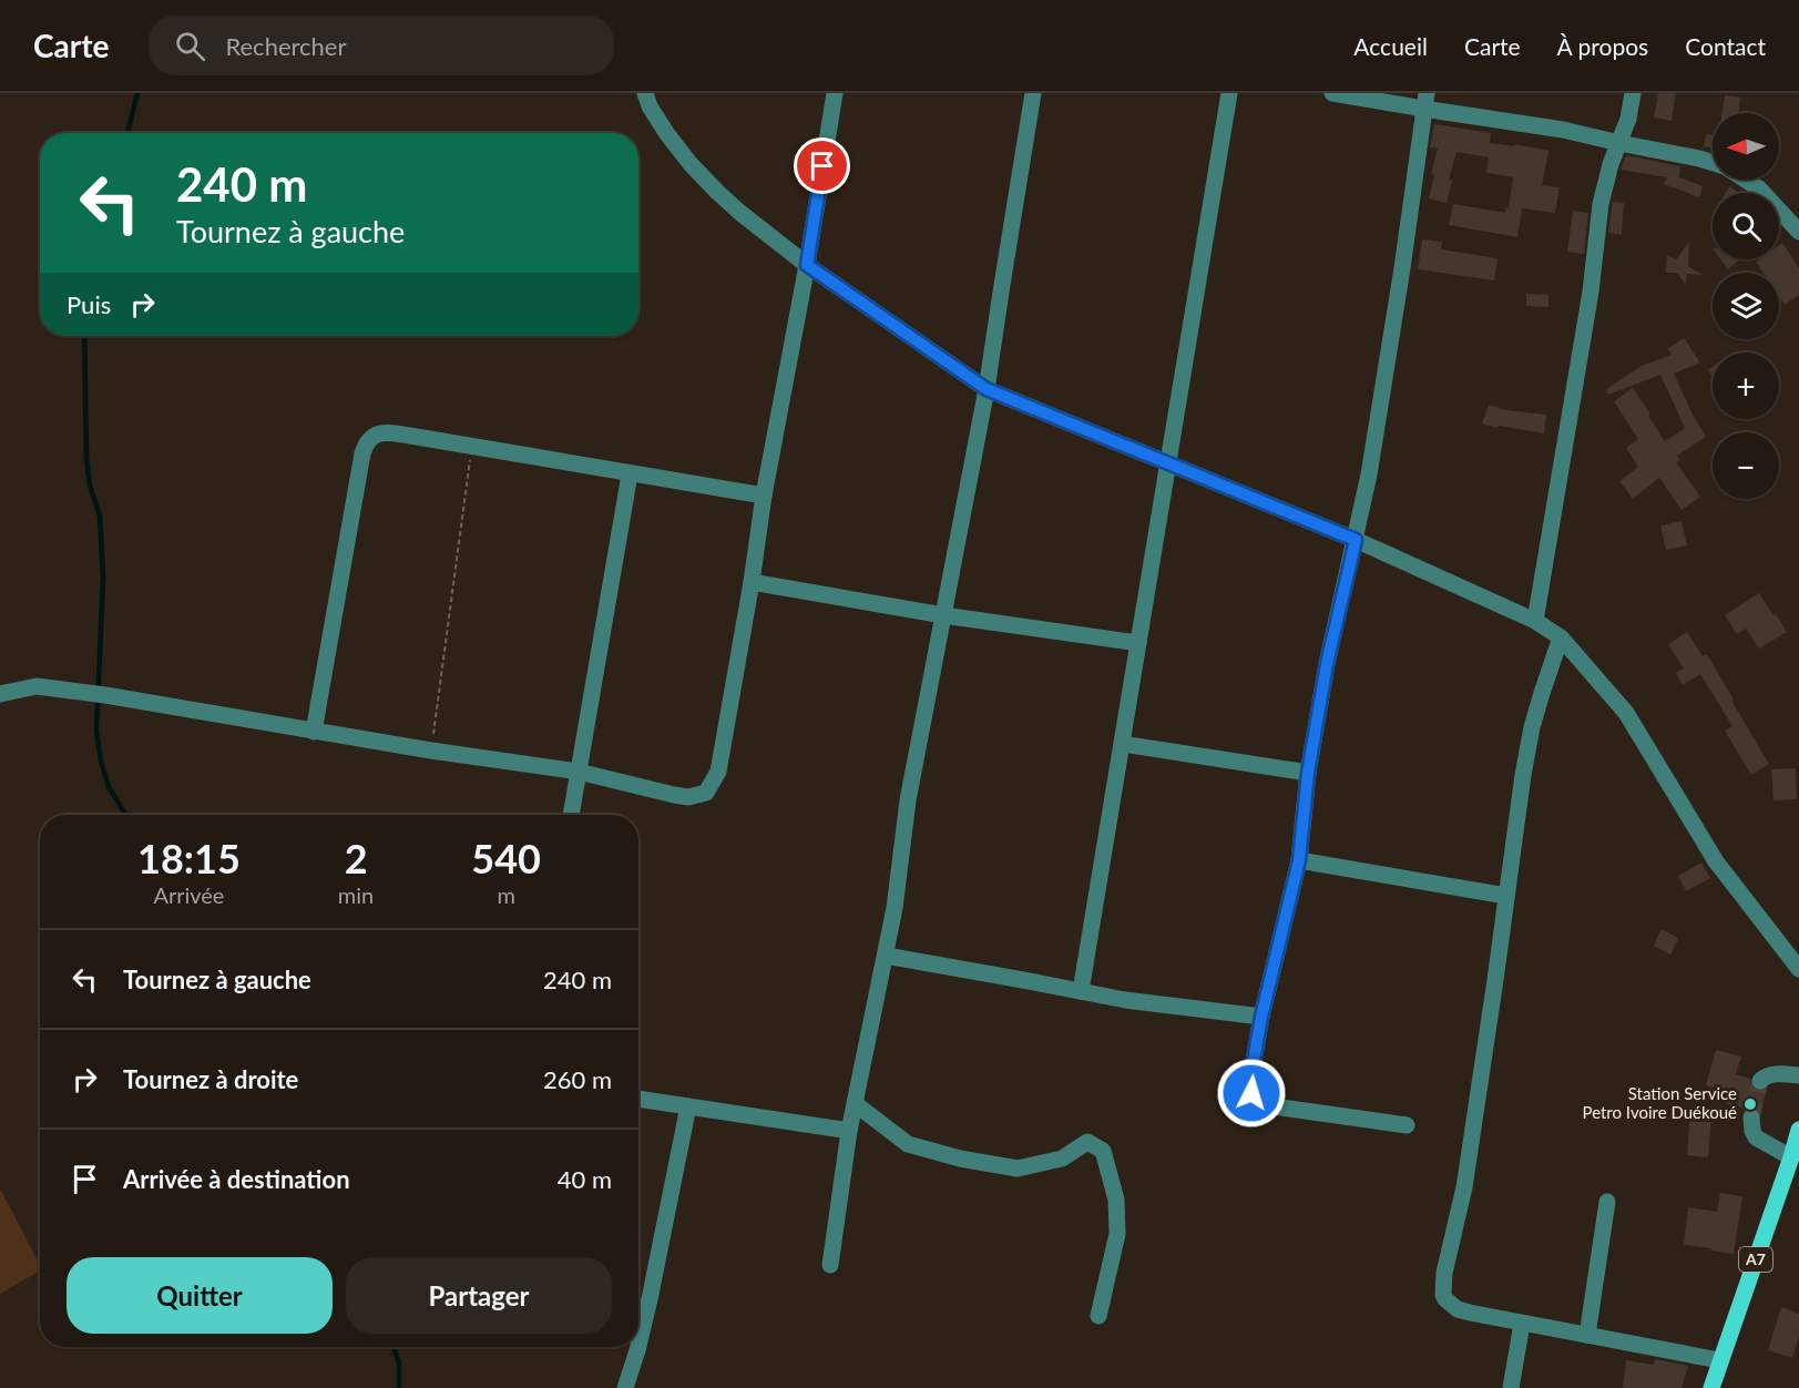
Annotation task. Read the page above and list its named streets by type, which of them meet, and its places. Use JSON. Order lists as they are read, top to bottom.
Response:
{
  "streets": {
    "main road": ["A7"]
  },
  "places": ["Station Service Petro Ivoire Duékoué"],
  "north": "left",
  "page": {
    "header": "Carte",
    "search": "Rechercher",
    "nav": [
      "Accueil",
      "Carte",
      "À propos",
      "Contact"
    ],
    "map_buttons": ["+", "−"],
    "turn": ["240 m", "Tournez à gauche"],
    "then": "Puis",
    "eta": [
      "18:15",
      "Arrivée",
      "2",
      "min",
      "540",
      "m"
    ],
    "list": [
      {
        "name": "Tournez à gauche",
        "value": "240 m"
      },
      {
        "name": "Tournez à droite",
        "value": "260 m"
      },
      {
        "name": "Arrivée à destination",
        "value": "40 m"
      }
    ],
    "buttons": ["Quitter", "Partager"]
  }
}
